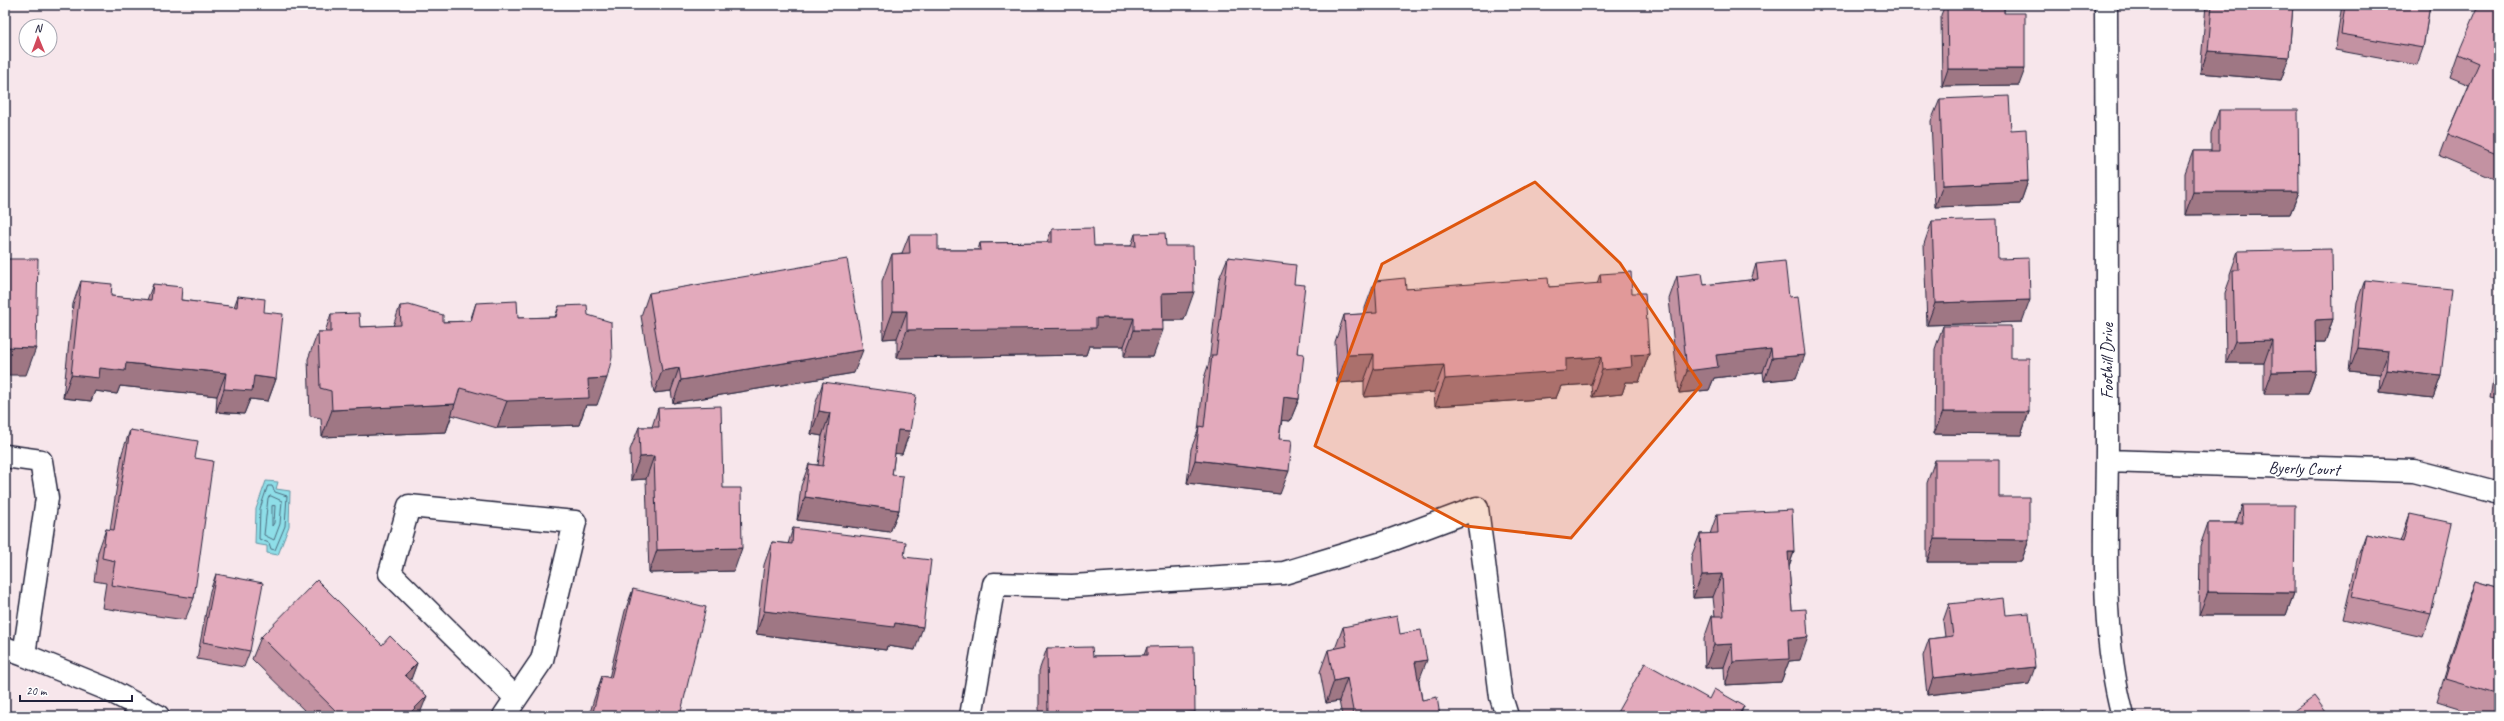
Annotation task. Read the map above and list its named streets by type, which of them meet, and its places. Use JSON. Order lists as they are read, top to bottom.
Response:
{
  "streets": {
    "street": ["Foothill Drive", "Byerly Court"]
  },
  "crossings": [
    ["Foothill Drive", "Byerly Court"]
  ],
  "scale_bar": "20 m",
  "north": "top"
}
